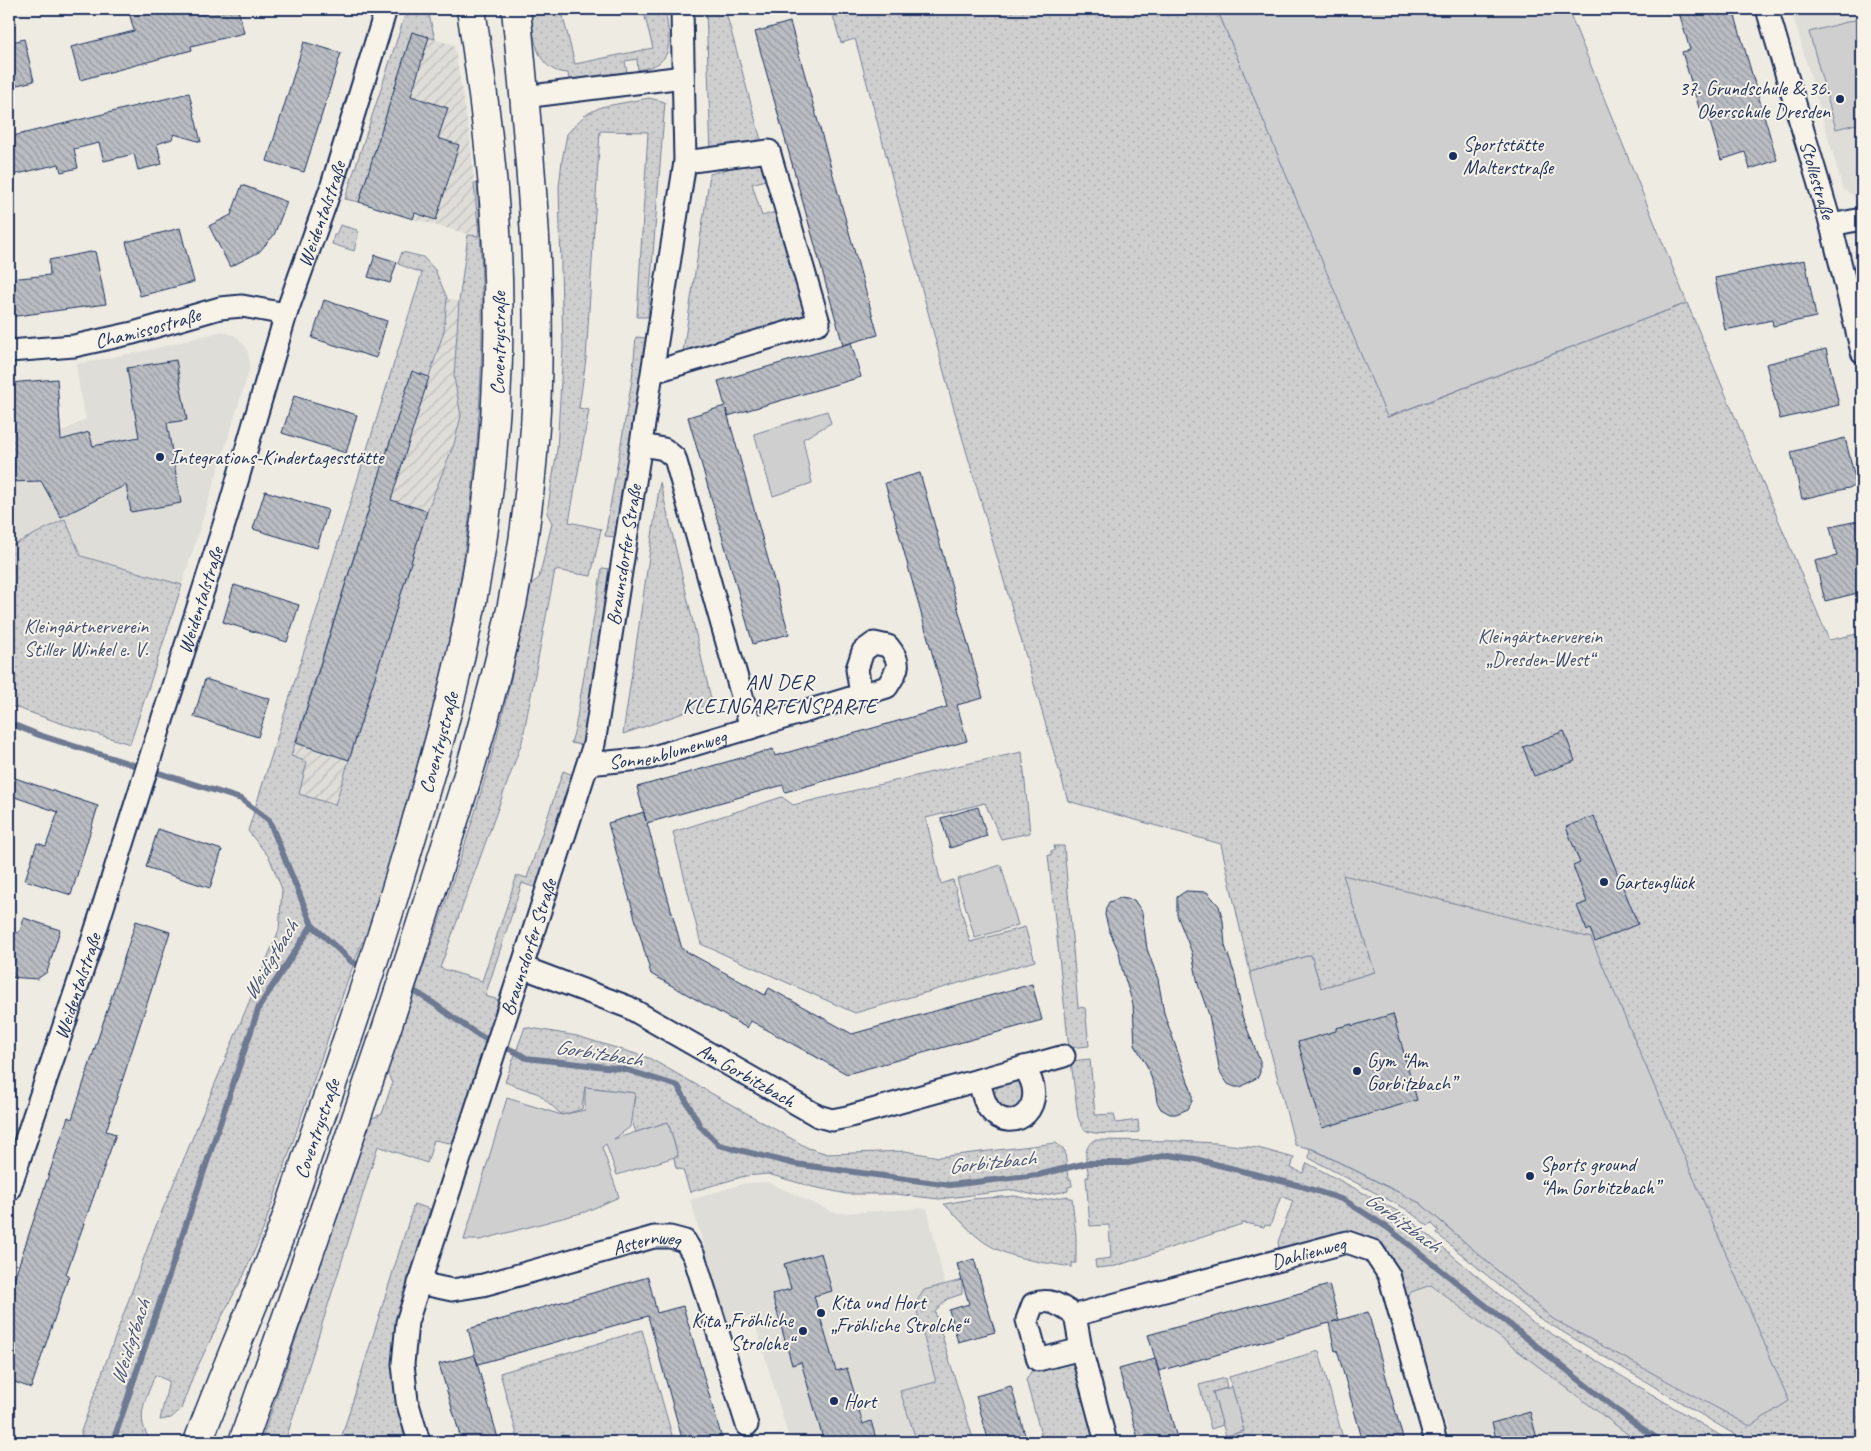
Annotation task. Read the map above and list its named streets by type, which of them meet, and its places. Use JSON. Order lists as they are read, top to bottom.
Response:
{
  "streets": {
    "main road": ["Coventrystraße"],
    "street": [
      "Stollestraße",
      "Weidentalstraße",
      "Chamissostraße",
      "Braunsdorfer Straße",
      "Sonnenblumenweg",
      "Am Gorbitzbach",
      "Asternweg",
      "Dahlienweg"
    ]
  },
  "crossings": [
    ["Weidentalstraße", "Chamissostraße"],
    ["Braunsdorfer Straße", "Sonnenblumenweg"],
    ["Braunsdorfer Straße", "Am Gorbitzbach"],
    ["Braunsdorfer Straße", "Asternweg"]
  ],
  "districts": ["AN DER KLEINGARTENSPARTE"],
  "water": ["Weidigtbach", "Gorbitzbach"],
  "parks": ["Kleingärtnerverein Stiller Winkel e. V.", "Kleingärtnerverein „Dresden-West“"],
  "places": [
    "37. Grundschule & 36. Oberschule Dresden",
    "Sportstätte Malterstraße",
    "Integrations-Kindertagesstätte",
    "Gartenglück",
    "Gym “Am Gorbitzbach”",
    "Sports ground “Am Gorbitzbach”",
    "Kita und Hort „Fröhliche Strolche“",
    "Kita „Fröhliche Strolche“",
    "Hort"
  ]
}
